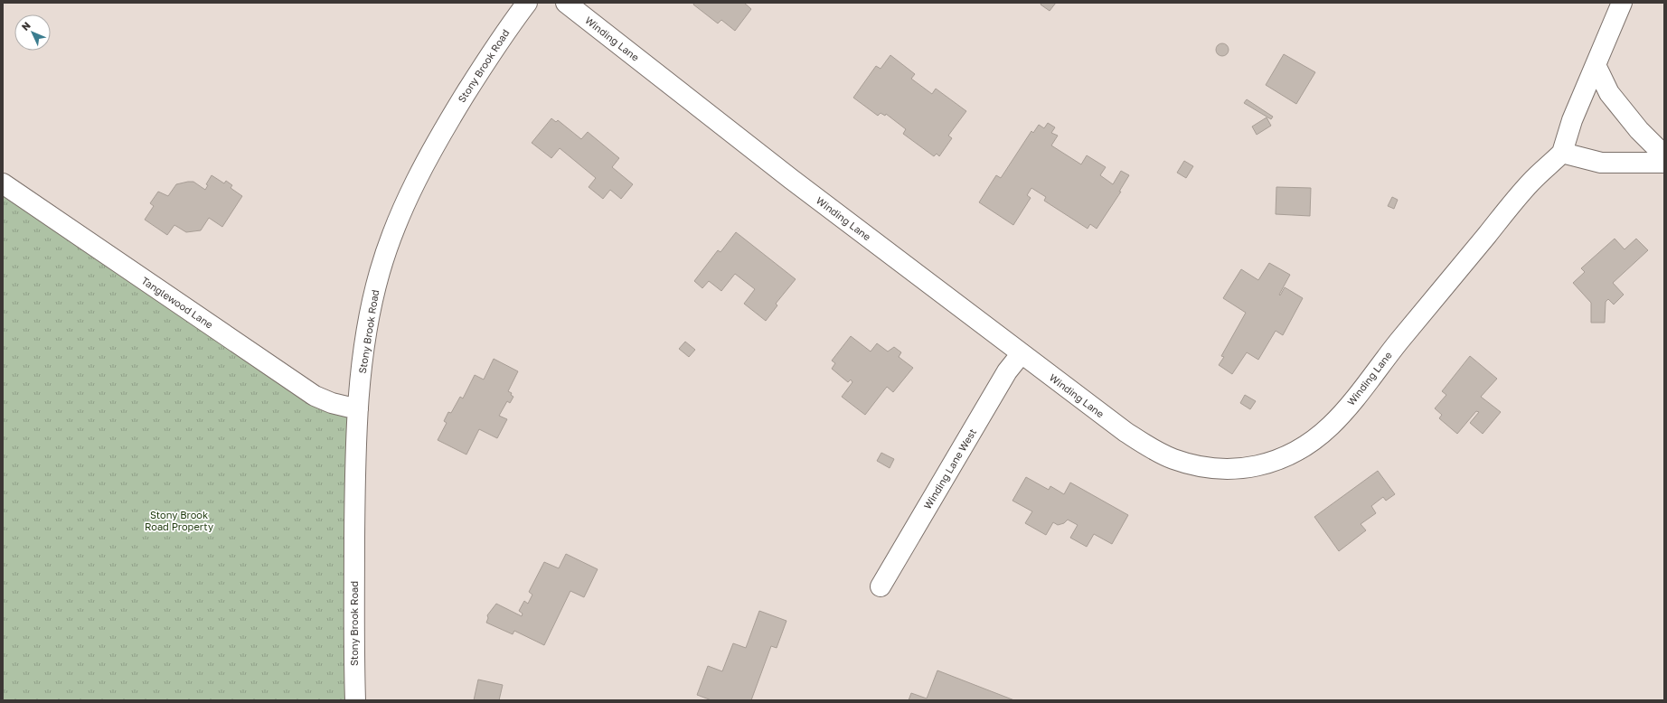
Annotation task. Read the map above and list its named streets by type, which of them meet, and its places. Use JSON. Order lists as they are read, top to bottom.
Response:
{
  "streets": {
    "street": [
      "Winding Lane",
      "Stony Brook Road",
      "Tanglewood Lane",
      "Winding Lane West"
    ]
  },
  "crossings": [
    ["Winding Lane", "Winding Lane West"],
    ["Stony Brook Road", "Tanglewood Lane"]
  ],
  "parks": ["Stony Brook Road Property"],
  "north": "top left"
}
